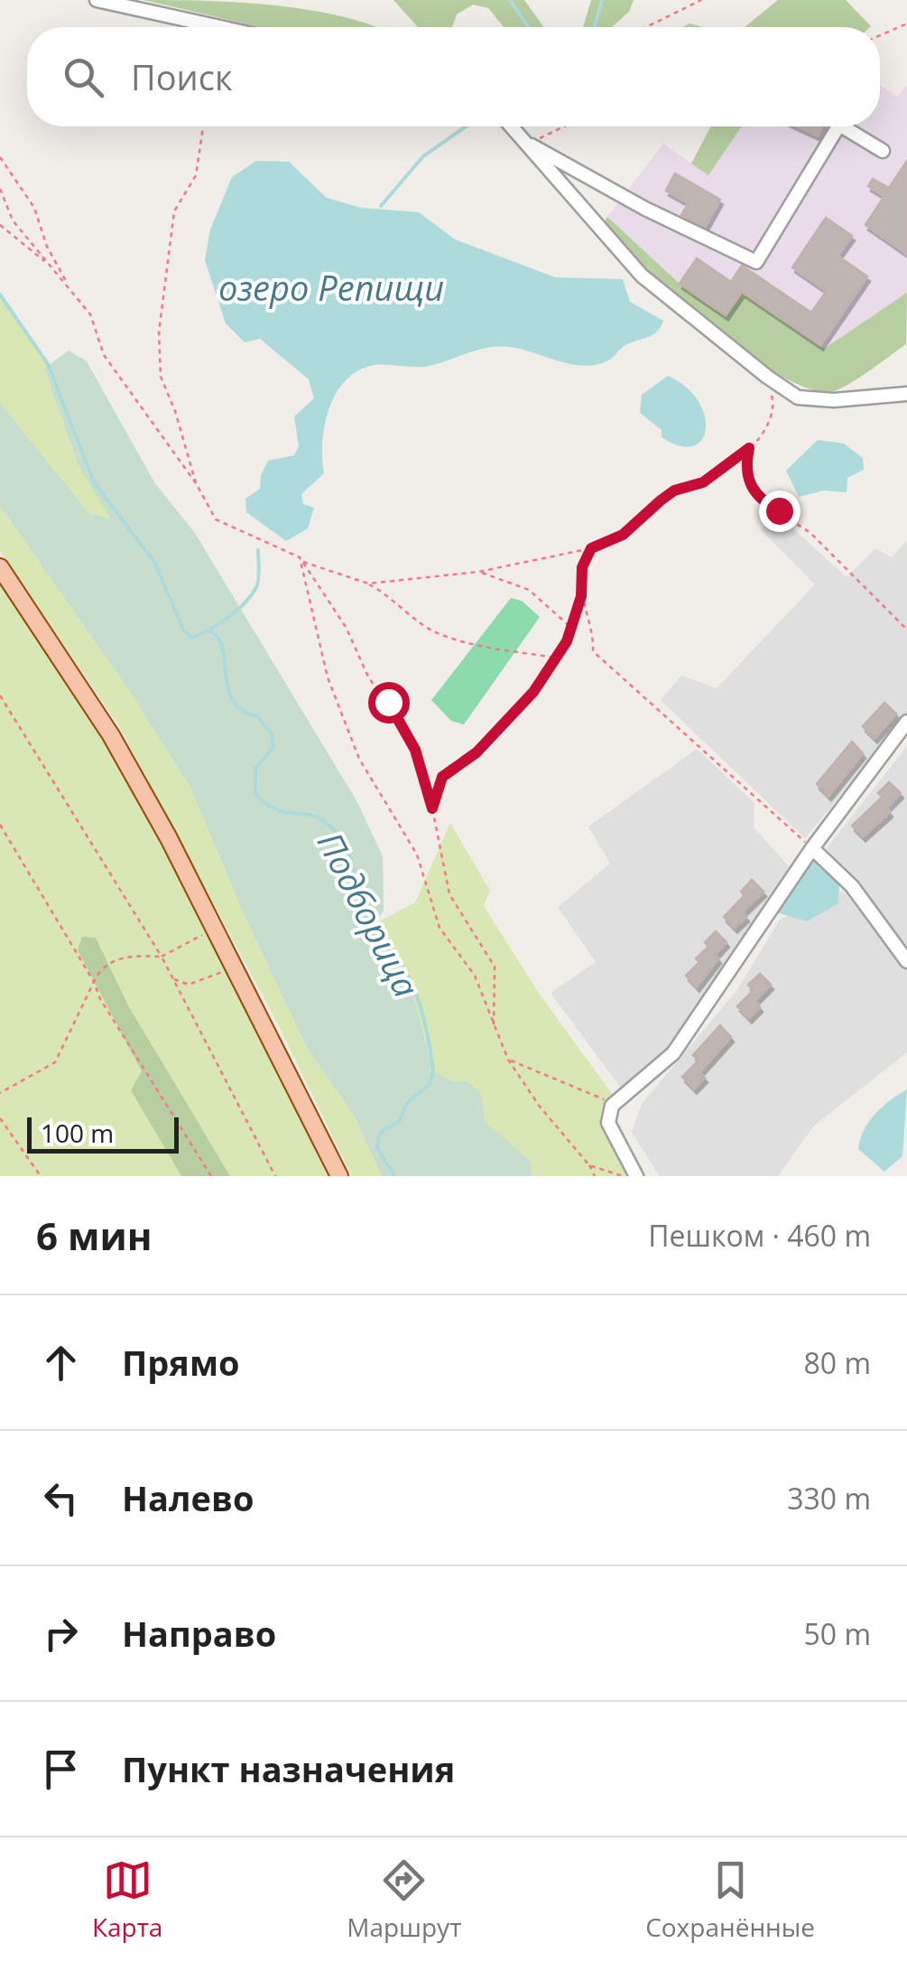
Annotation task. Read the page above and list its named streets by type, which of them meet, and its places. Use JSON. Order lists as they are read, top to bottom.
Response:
{
  "water": ["озеро Репищи", "Подборица"],
  "scale_bar": "100 m",
  "page": {
    "search": "Поиск",
    "scale": "100 m",
    "heading": ["6 мин", "Пешком · 460 m"],
    "list": [
      ["Прямо", "80 m"],
      ["Налево", "330 m"],
      ["Направо", "50 m"],
      "Пункт назначения"
    ],
    "nav": ["Карта", "Маршрут", "Сохранённые"]
  }
}
